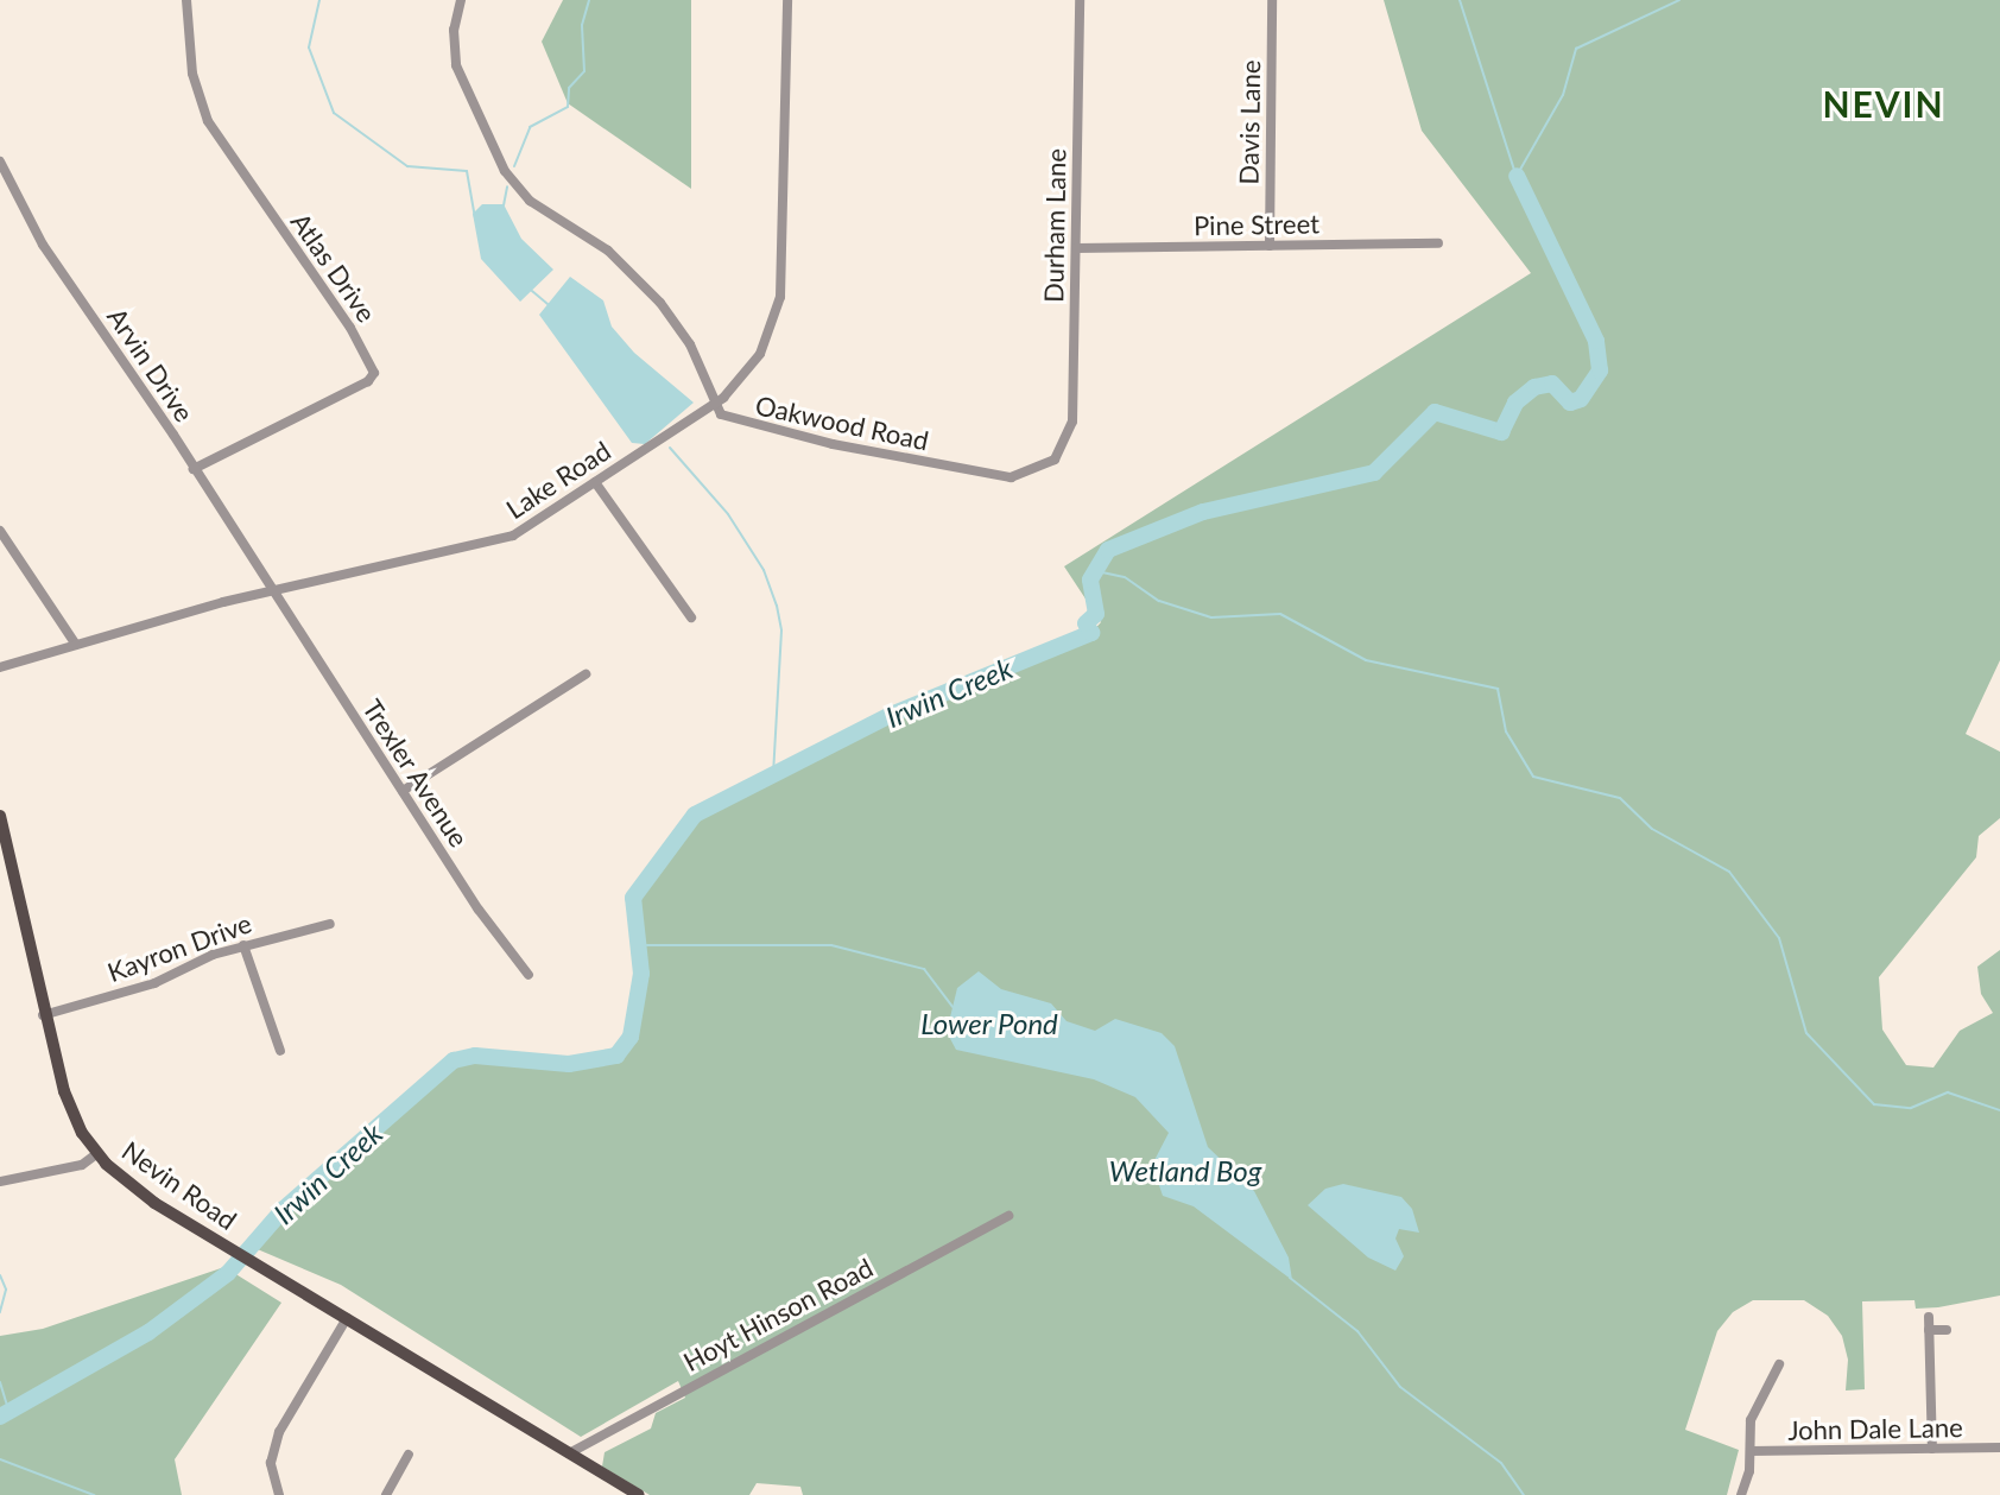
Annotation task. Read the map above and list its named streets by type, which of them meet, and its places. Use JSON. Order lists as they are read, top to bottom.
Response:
{
  "streets": {
    "main road": ["Nevin Road"],
    "street": [
      "Davis Lane",
      "Pine Street",
      "Durham Lane",
      "Atlas Drive",
      "Arvin Drive",
      "Oakwood Road",
      "Lake Road",
      "Trexler Avenue",
      "Kayron Drive",
      "Hoyt Hinson Road",
      "John Dale Lane"
    ]
  },
  "crossings": [
    ["Davis Lane", "Pine Street"],
    ["Pine Street", "Durham Lane"],
    ["Durham Lane", "Oakwood Road"],
    ["Atlas Drive", "Arvin Drive"],
    ["Arvin Drive", "Lake Road"],
    ["Arvin Drive", "Trexler Avenue"],
    ["Oakwood Road", "Lake Road"],
    ["Lake Road", "Trexler Avenue"],
    ["Kayron Drive", "Nevin Road"],
    ["Nevin Road", "Hoyt Hinson Road"]
  ],
  "districts": ["NEVIN"],
  "water": ["Irwin Creek", "Lower Pond", "Wetland Bog"]
}
